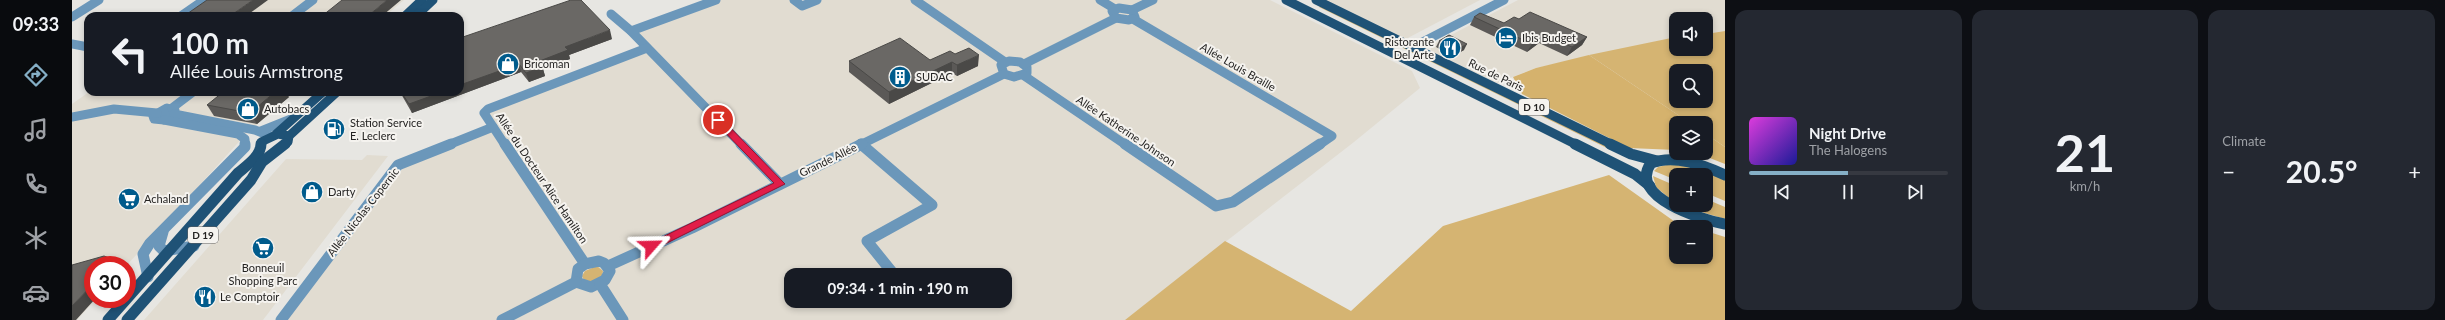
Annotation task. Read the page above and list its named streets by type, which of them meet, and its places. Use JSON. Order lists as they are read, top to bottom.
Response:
{
  "streets": {
    "main road": ["Rue de Paris", "D 10", "D 19"],
    "street": [
      "Allée Louis Braille",
      "Allée Katherine Johnson",
      "Grande Allée",
      "Allée du Docteur Alice Hamilton",
      "Allée Nicolas Copernic"
    ]
  },
  "crossings": [
    ["Allée Louis Braille", "Allée Katherine Johnson"],
    ["Rue de Paris", "D 10"],
    ["Allée Katherine Johnson", "Grande Allée"],
    ["Grande Allée", "Allée du Docteur Alice Hamilton"],
    ["Allée du Docteur Alice Hamilton", "Allée Nicolas Copernic"]
  ],
  "places": {
    "hotel": ["Ibis Budget"],
    "restaurant": ["Ristorante Del Arte", "Le Comptoir"],
    "shop": ["Bricoman", "Autobacs", "Darty"],
    "building": ["SUDAC"],
    "fuel station": ["Station Service E. Leclerc"],
    "supermarket": ["Achaland", "Bonneuil Shopping Parc"]
  },
  "page": {
    "tabs": "09:33",
    "tile": [
      ["21", "km/h"],
      "Climate"
    ],
    "map_buttons": ["+", "−"],
    "turn": ["100 m", "Allée Louis Armstrong"],
    "song": ["Night Drive", "The Halogens"],
    "heat": ["−", "20.5°", "+"],
    "limit": "30",
    "trip": "09:34 · 1 min · 190 m"
  }
}
